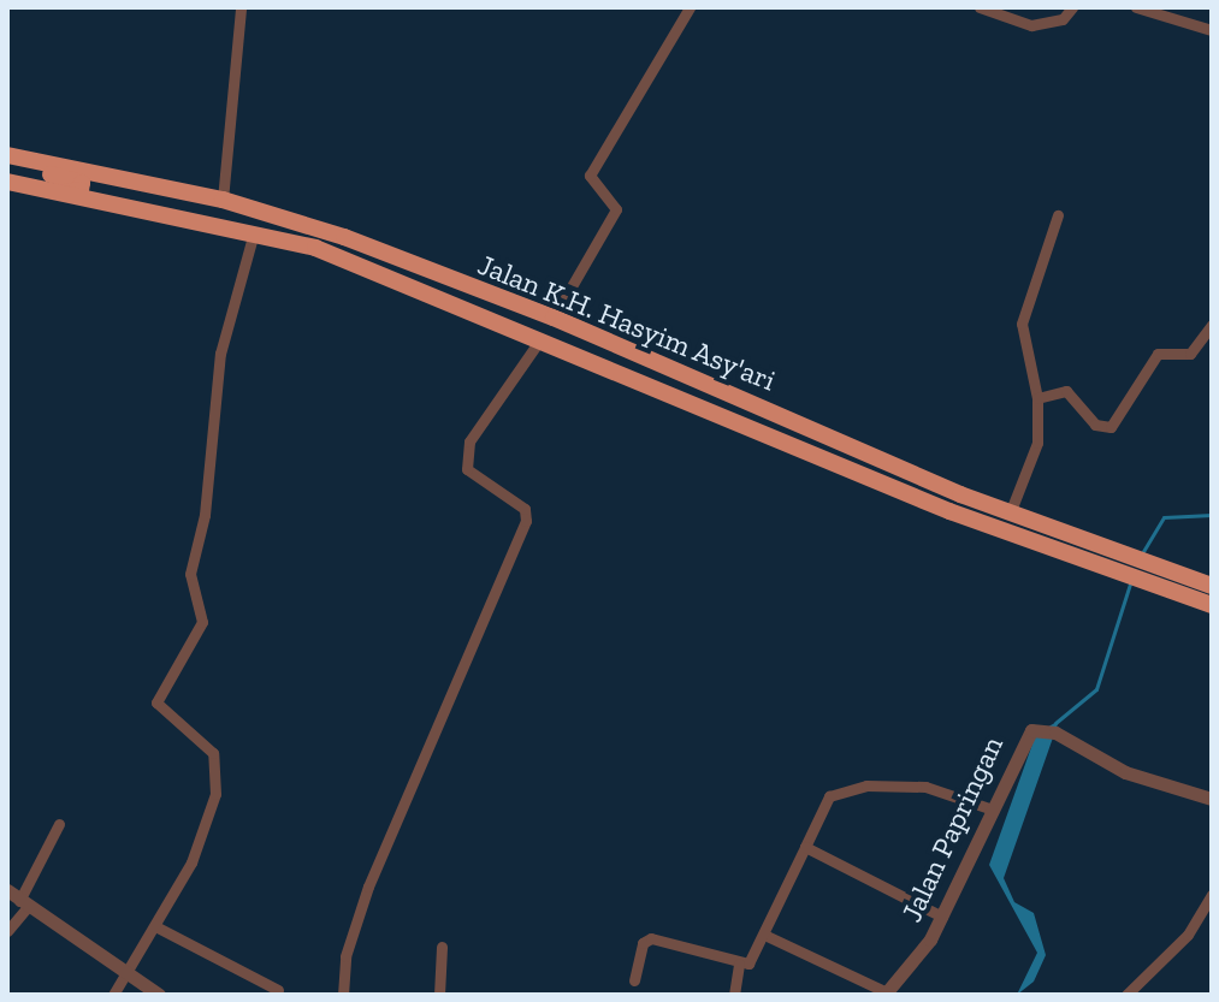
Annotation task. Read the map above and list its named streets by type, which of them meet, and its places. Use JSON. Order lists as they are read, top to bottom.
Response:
{
  "streets": {
    "highway": ["Jalan K.H. Hasyim Asy'ari"],
    "street": ["Jalan Papringan"]
  }
}
